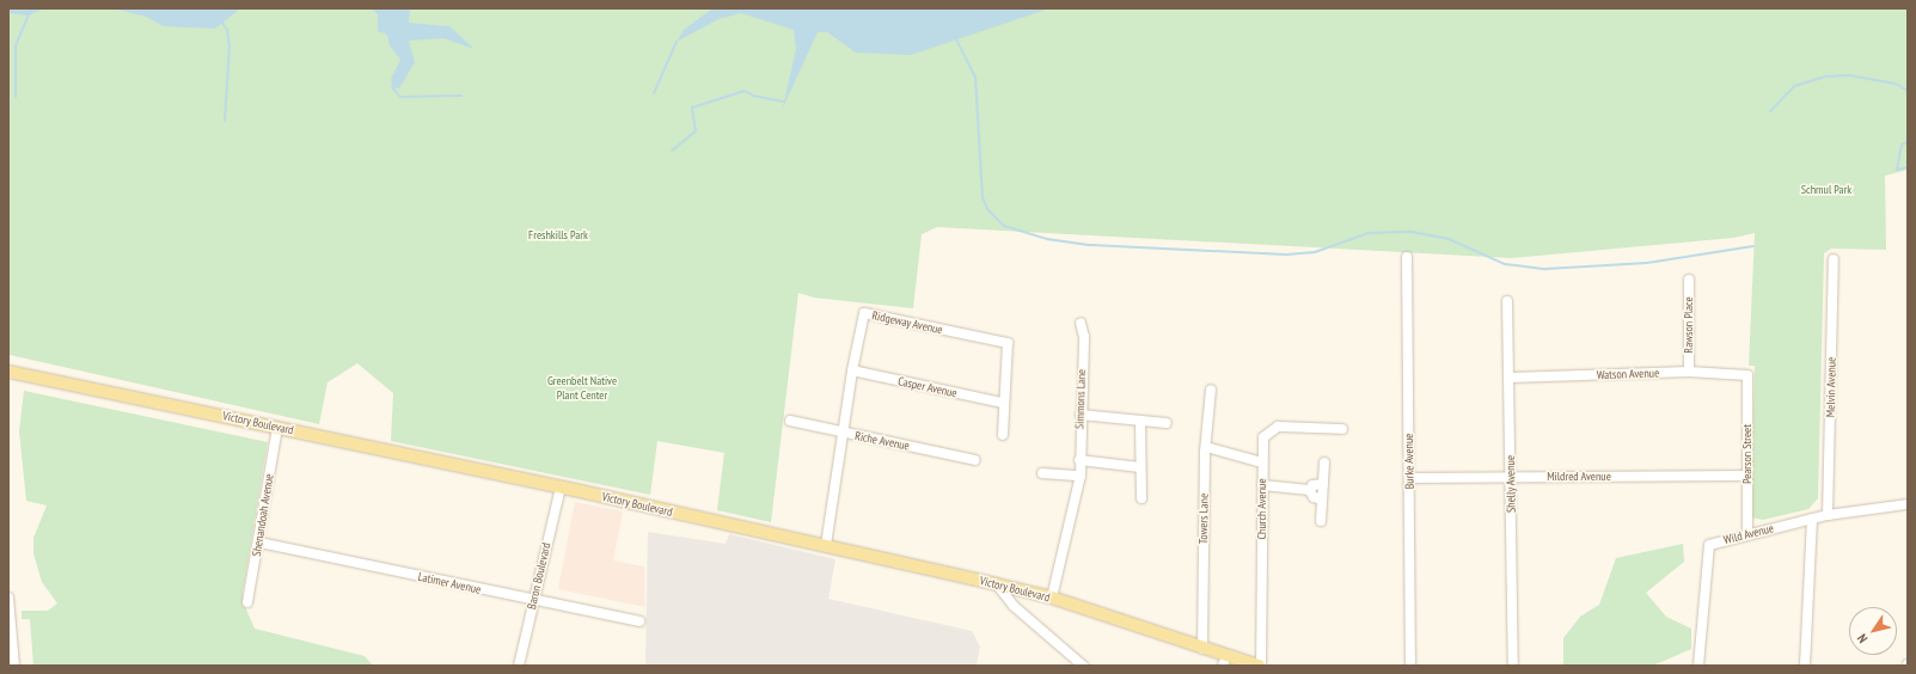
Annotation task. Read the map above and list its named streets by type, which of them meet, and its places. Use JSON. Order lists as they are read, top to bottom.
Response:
{
  "streets": {
    "main road": ["Victory Boulevard"],
    "street": [
      "Ridgeway Avenue",
      "Rawson Place",
      "Watson Avenue",
      "Casper Avenue",
      "Melvin Avenue",
      "Simmons Lane",
      "Riche Avenue",
      "Pearson Street",
      "Burke Avenue",
      "Mildred Avenue",
      "Shelly Avenue",
      "Church Avenue",
      "Shenandoah Avenue",
      "Towers Lane",
      "Wild Avenue",
      "Baron Boulevard",
      "Latimer Avenue"
    ]
  },
  "crossings": [
    ["Ridgeway Avenue", "Casper Avenue"],
    ["Ridgeway Avenue", "Victory Boulevard"],
    ["Ridgeway Avenue", "Riche Avenue"],
    ["Rawson Place", "Watson Avenue"],
    ["Watson Avenue", "Pearson Street"],
    ["Watson Avenue", "Shelly Avenue"],
    ["Melvin Avenue", "Wild Avenue"],
    ["Simmons Lane", "Victory Boulevard"],
    ["Victory Boulevard", "Church Avenue"],
    ["Victory Boulevard", "Shenandoah Avenue"],
    ["Victory Boulevard", "Towers Lane"],
    ["Victory Boulevard", "Baron Boulevard"],
    ["Pearson Street", "Mildred Avenue"],
    ["Pearson Street", "Wild Avenue"],
    ["Burke Avenue", "Mildred Avenue"],
    ["Mildred Avenue", "Shelly Avenue"],
    ["Shenandoah Avenue", "Latimer Avenue"],
    ["Baron Boulevard", "Latimer Avenue"]
  ],
  "parks": ["Schmul Park", "Freshkills Park", "Greenbelt Native Plant Center"],
  "north": "bottom left"
}
